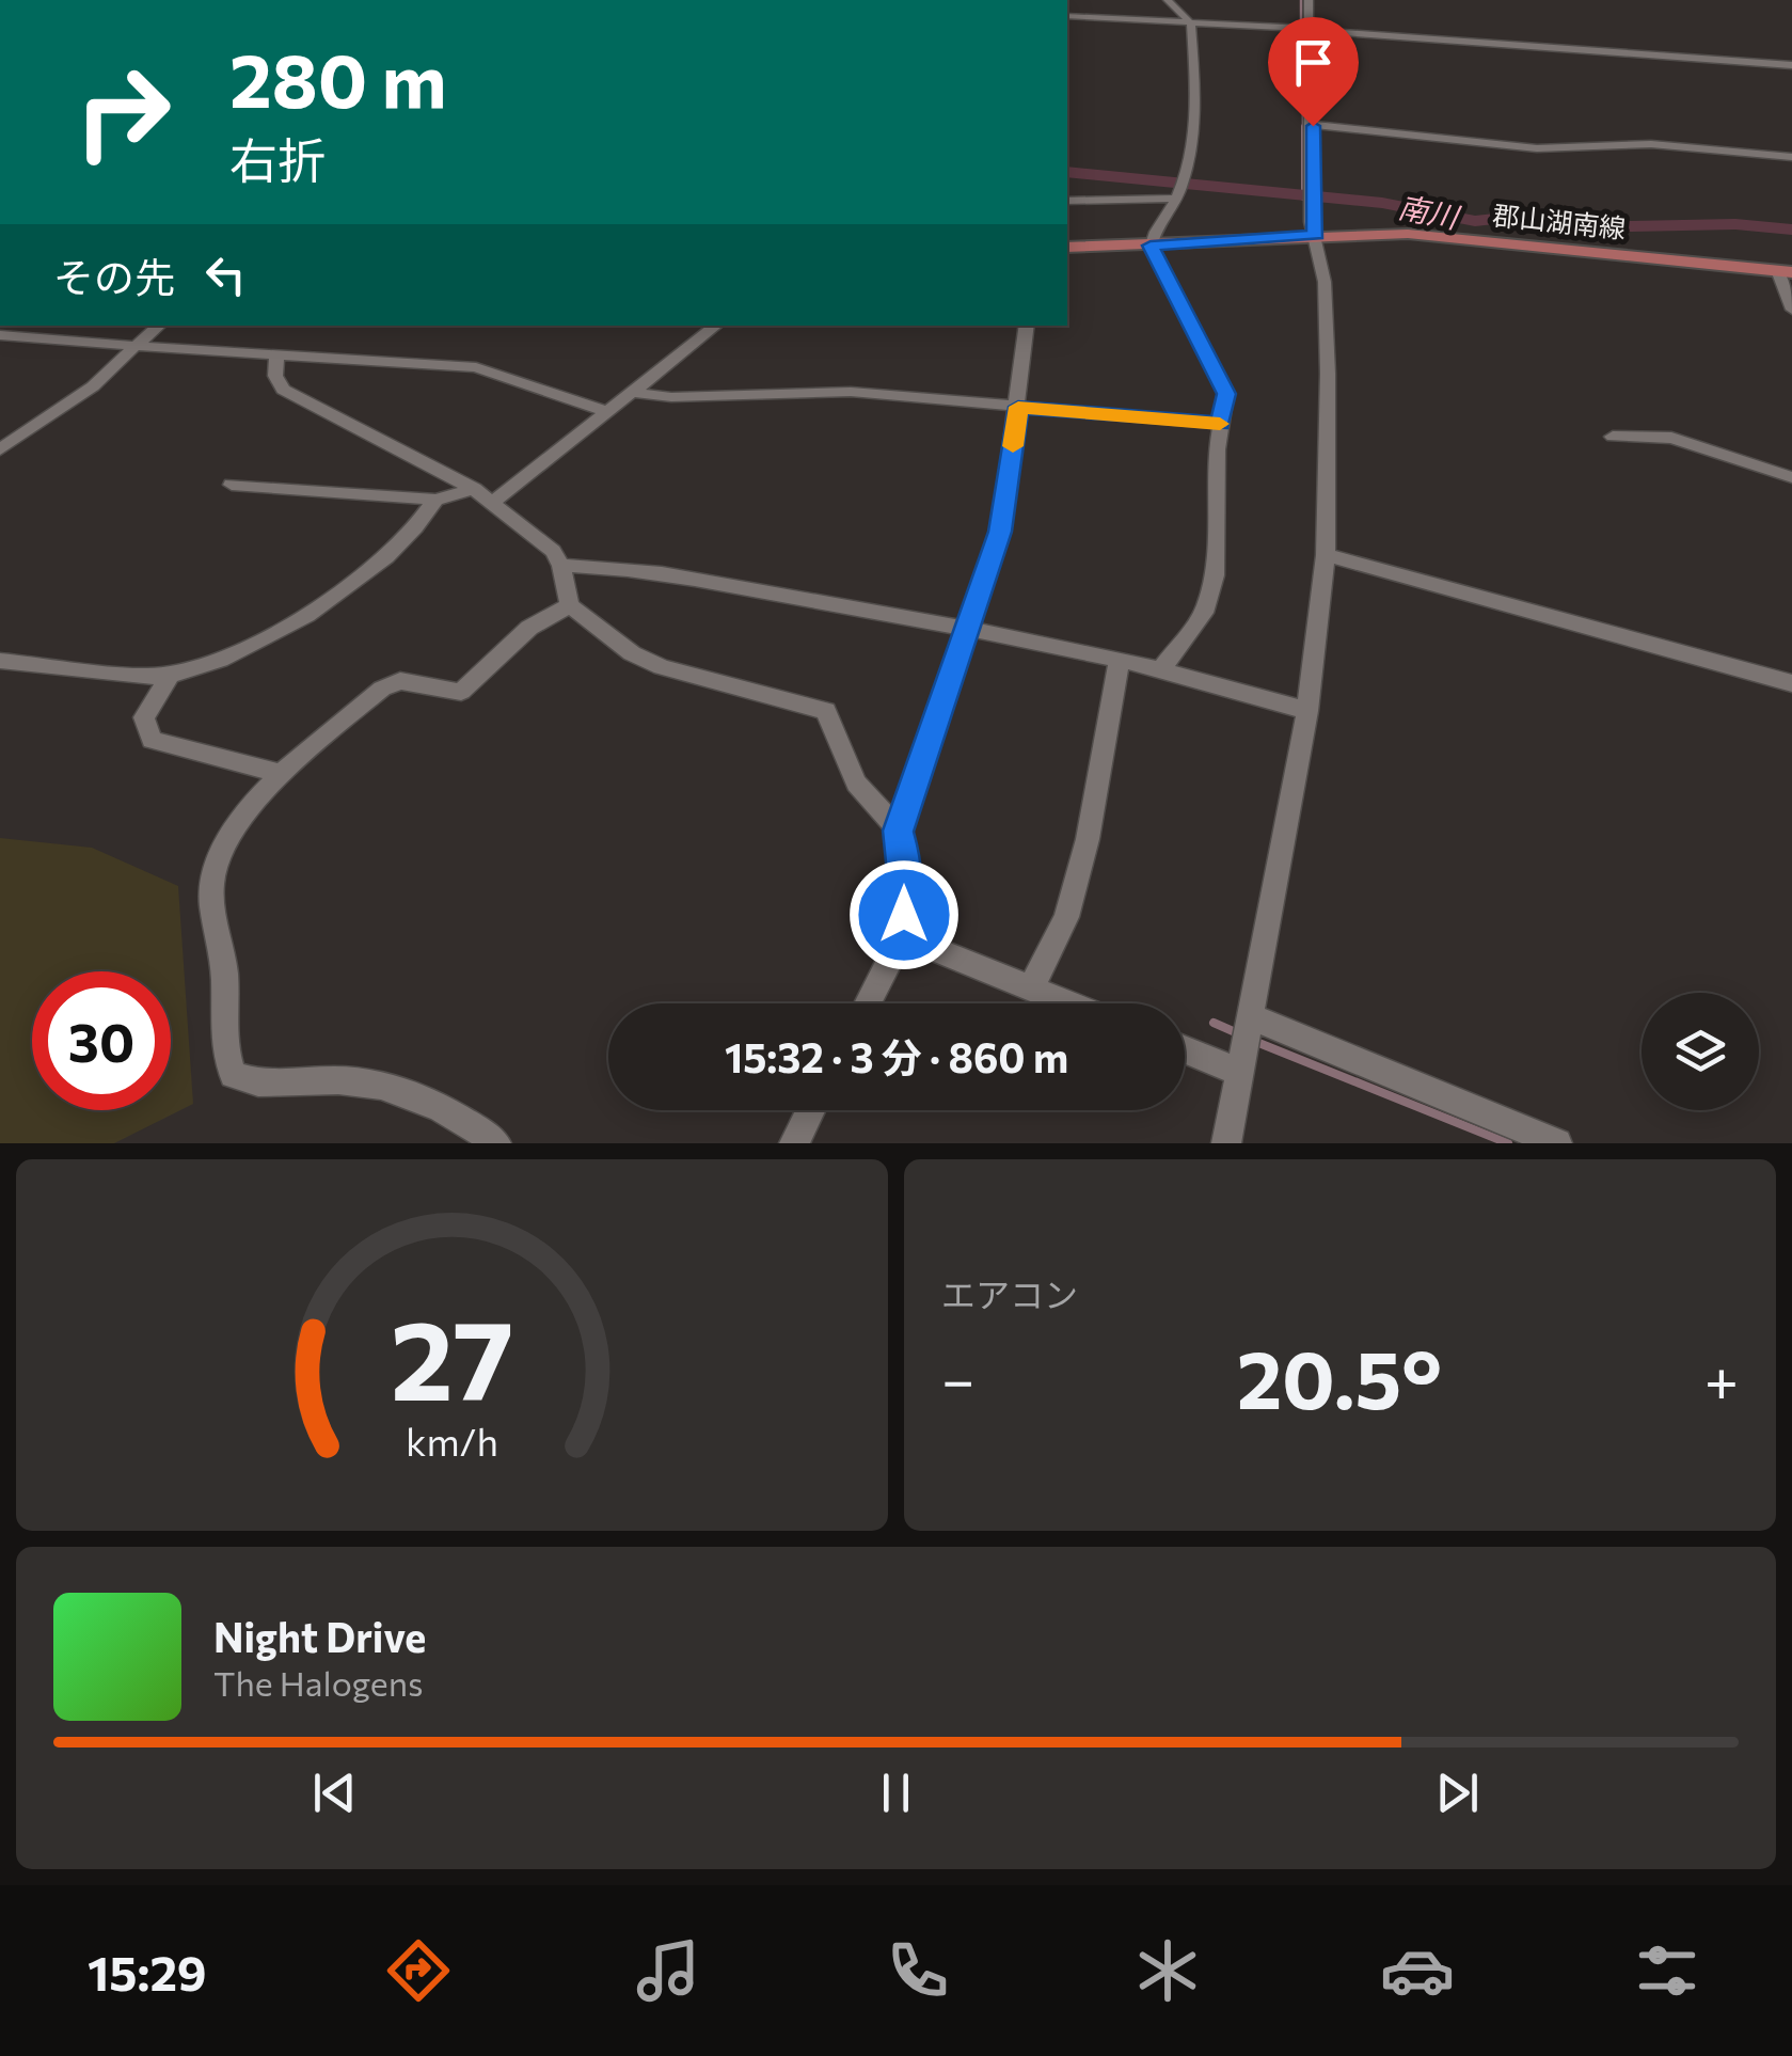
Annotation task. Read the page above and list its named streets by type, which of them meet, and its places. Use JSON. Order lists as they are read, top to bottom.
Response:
{
  "streets": {
    "main road": ["郡山湖南線"]
  },
  "water": ["南川"],
  "page": {
    "turn": ["280 m", "右折"],
    "then": "その先",
    "limit": "30",
    "trip": "15:32 · 3 分 · 860 m",
    "tile": "エアコン",
    "heat": ["−", "20.5°", "+"],
    "song": ["Night Drive", "The Halogens"],
    "tabs": "15:29",
    "gauge": ["27", "km/h"]
  }
}
